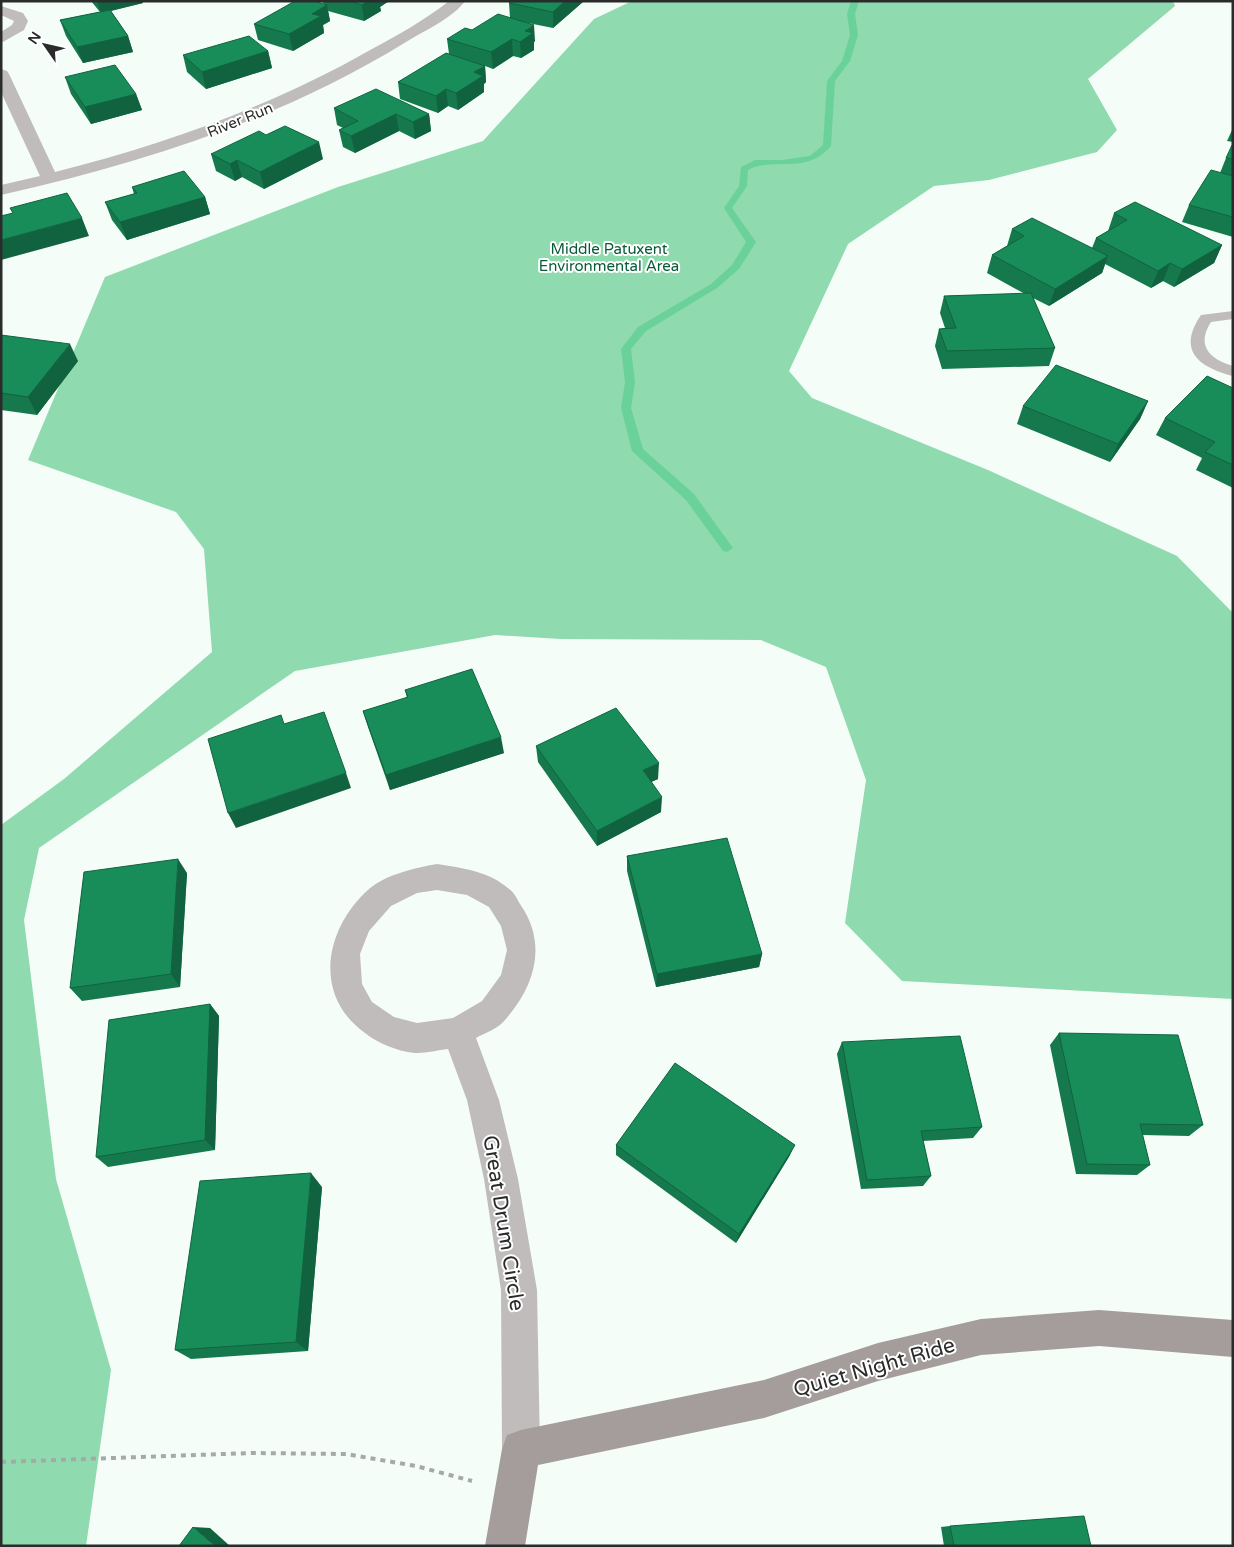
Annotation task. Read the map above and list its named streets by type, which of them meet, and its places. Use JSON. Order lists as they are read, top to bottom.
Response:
{
  "streets": {
    "street": ["River Run", "Great Drum Circle", "Quiet Night Ride"]
  },
  "crossings": [
    ["Great Drum Circle", "Quiet Night Ride"]
  ],
  "parks": ["Middle Patuxent Environmental Area"],
  "north": "top left"
}
